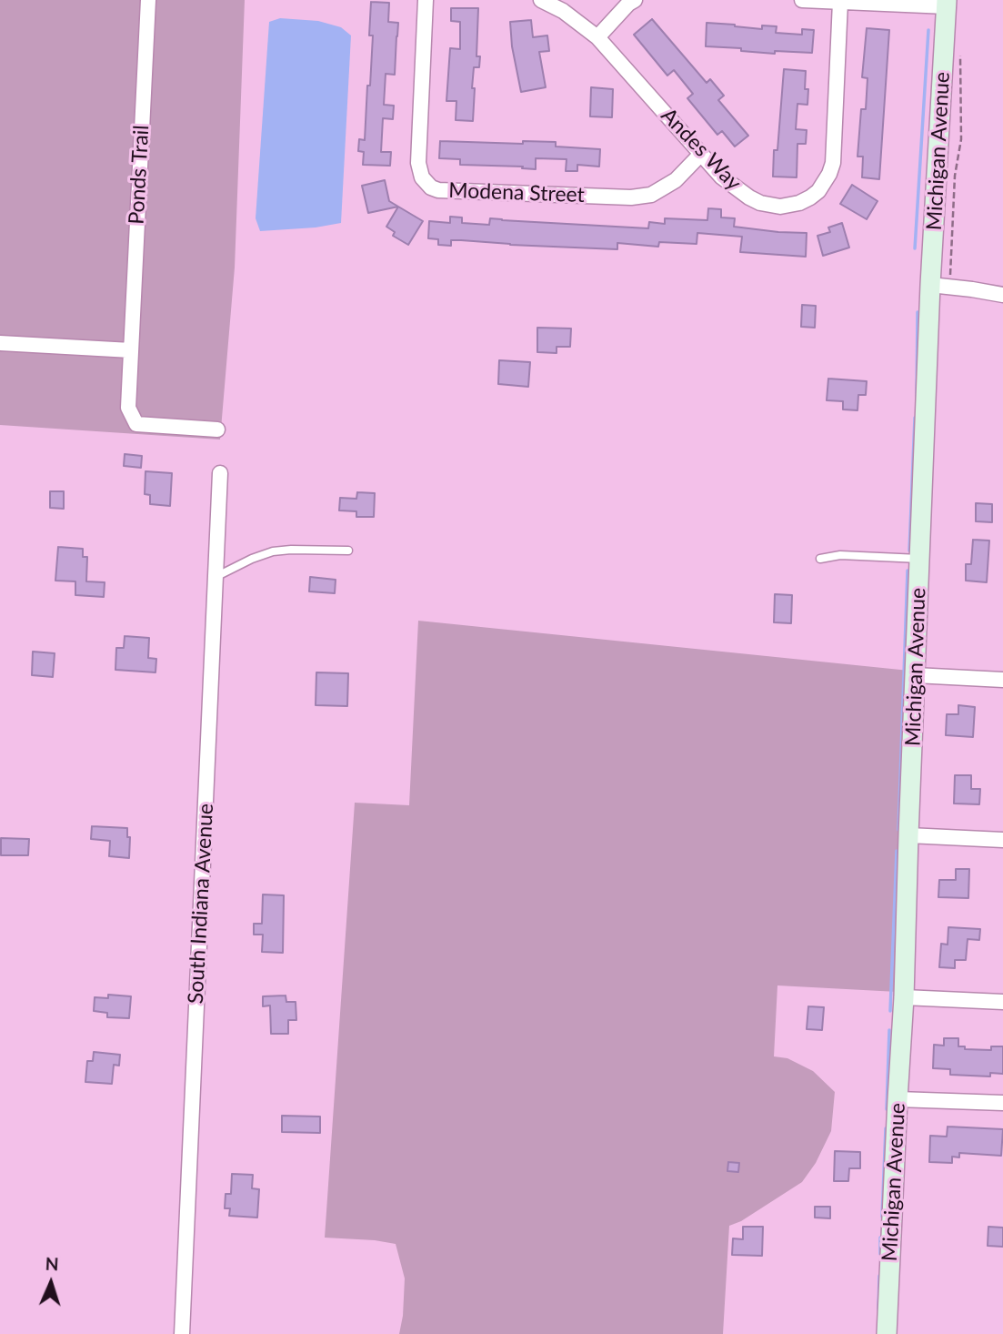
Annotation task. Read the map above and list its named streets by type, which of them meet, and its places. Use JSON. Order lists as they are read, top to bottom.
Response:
{
  "streets": {
    "street": [
      "Andes Way",
      "Michigan Avenue",
      "Ponds Trail",
      "Modena Street",
      "South Indiana Avenue"
    ]
  },
  "crossings": [
    ["Andes Way", "Modena Street"]
  ],
  "north": "top"
}
